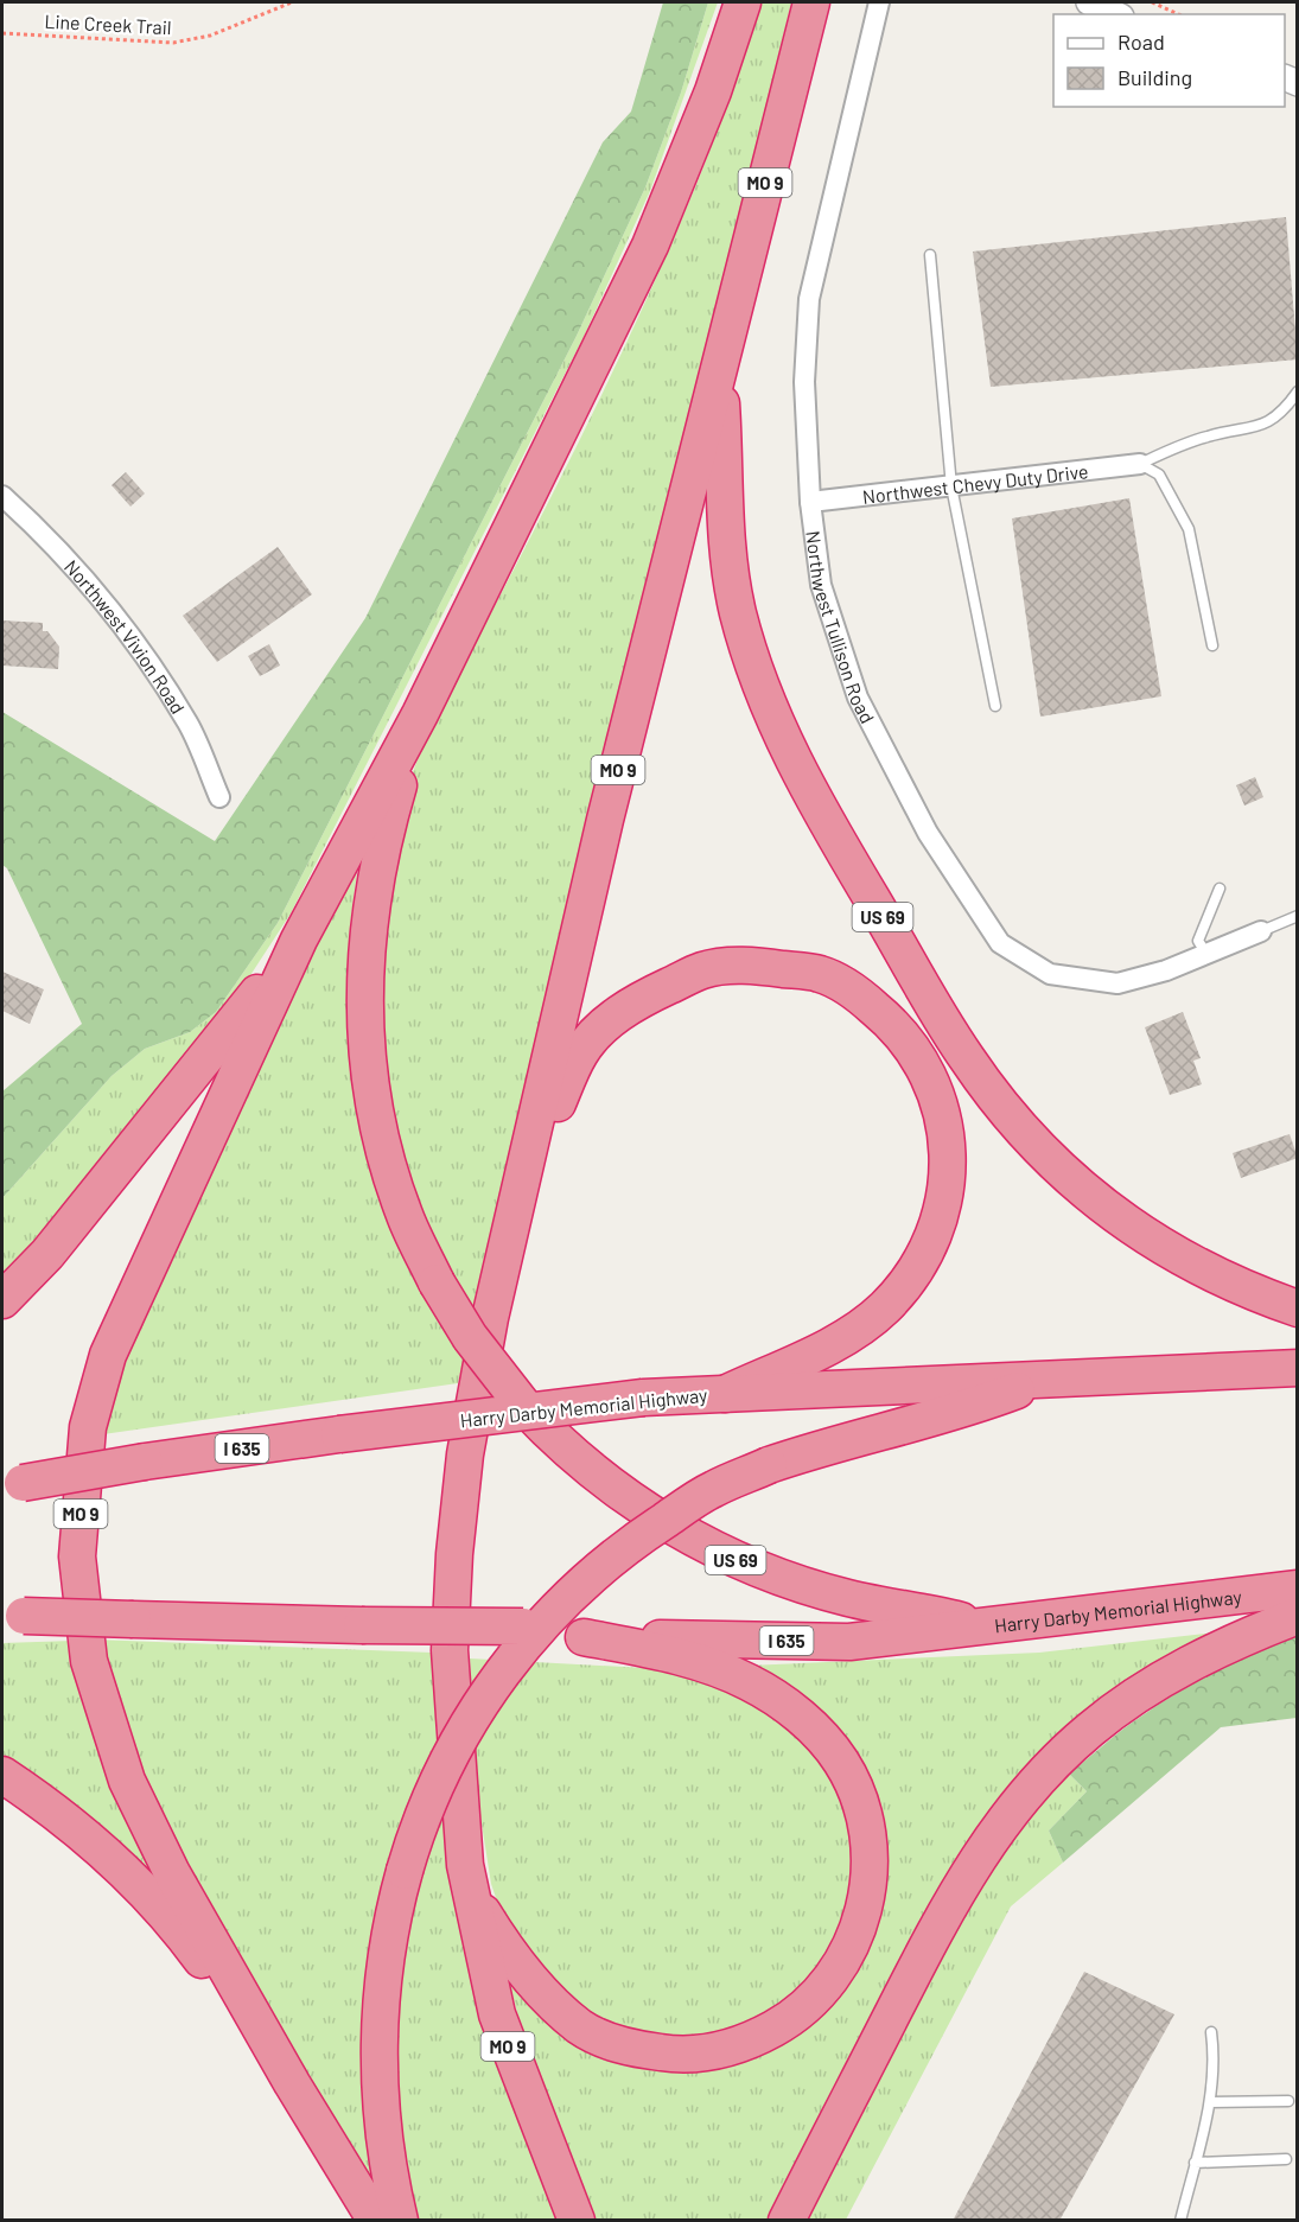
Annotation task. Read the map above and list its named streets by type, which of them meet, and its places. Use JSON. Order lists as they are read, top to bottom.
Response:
{
  "streets": {
    "highway": [
      "MO 9",
      "US 69",
      "Harry Darby Memorial Highway",
      "I 635"
    ],
    "street": ["Northwest Chevy Duty Drive", "Northwest Tullison Road", "Northwest Vivion Road"],
    "path": ["Line Creek Trail"]
  },
  "crossings": [
    ["MO 9", "US 69"],
    ["Northwest Chevy Duty Drive", "Northwest Tullison Road"],
    ["US 69", "Harry Darby Memorial Highway"]
  ],
  "legend": ["Road", "Building"]
}
